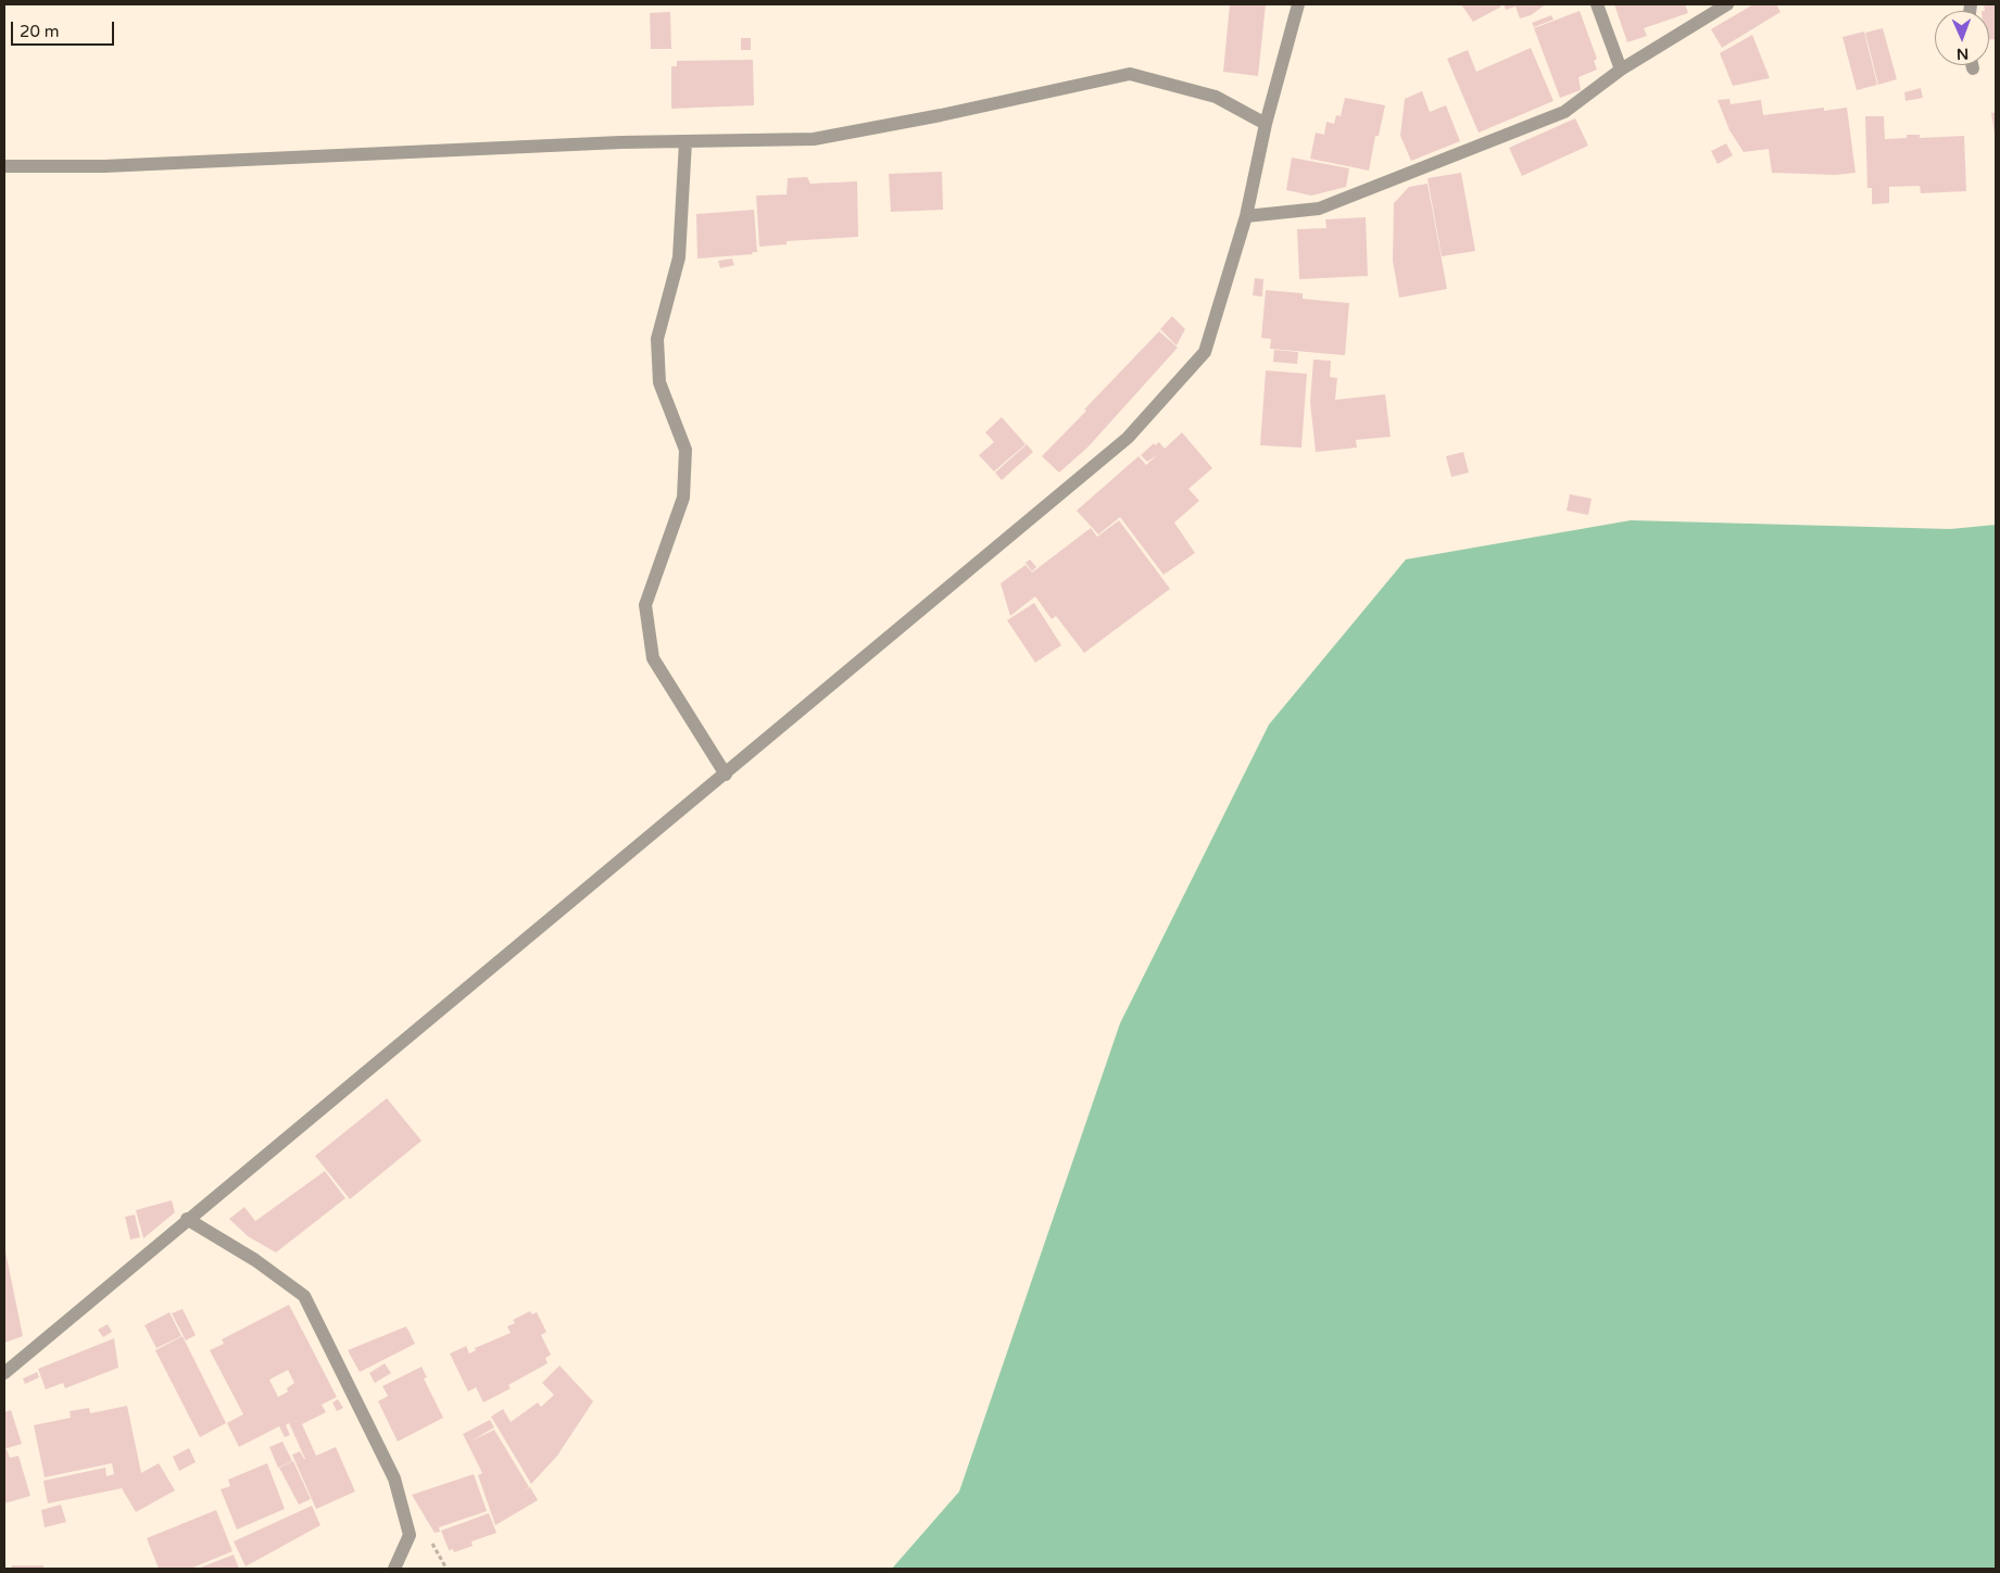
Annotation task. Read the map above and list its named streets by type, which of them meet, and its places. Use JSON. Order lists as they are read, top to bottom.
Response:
{
  "scale_bar": "20 m",
  "north": "bottom"
}
